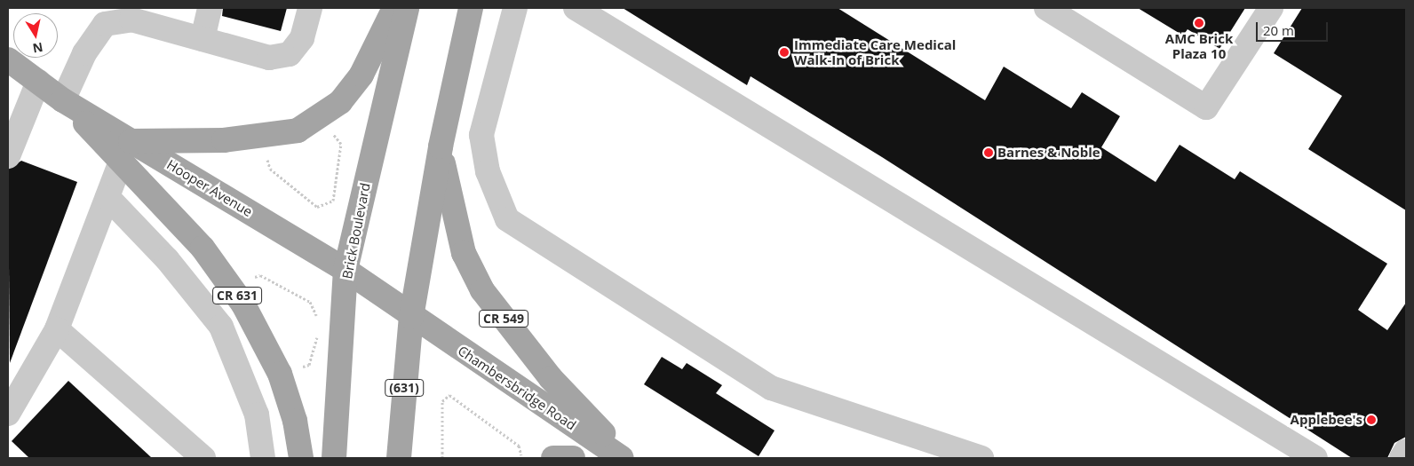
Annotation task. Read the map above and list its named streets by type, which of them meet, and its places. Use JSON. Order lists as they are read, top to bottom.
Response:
{
  "streets": {
    "main road": [
      "Hooper Avenue",
      "Brick Boulevard",
      "CR 631",
      "CR 549",
      "(631)",
      "Chambersbridge Road"
    ]
  },
  "crossings": [
    ["Hooper Avenue", "Brick Boulevard"],
    ["Hooper Avenue", "CR 631"],
    ["Hooper Avenue", "(631)"],
    ["Hooper Avenue", "Chambersbridge Road"],
    ["(631)", "Chambersbridge Road"]
  ],
  "places": [
    "AMC Brick Plaza 10",
    "Immediate Care Medical Walk-In of Brick",
    "Barnes & Noble",
    "Applebee's"
  ],
  "scale_bar": "20 m",
  "north": "bottom"
}
